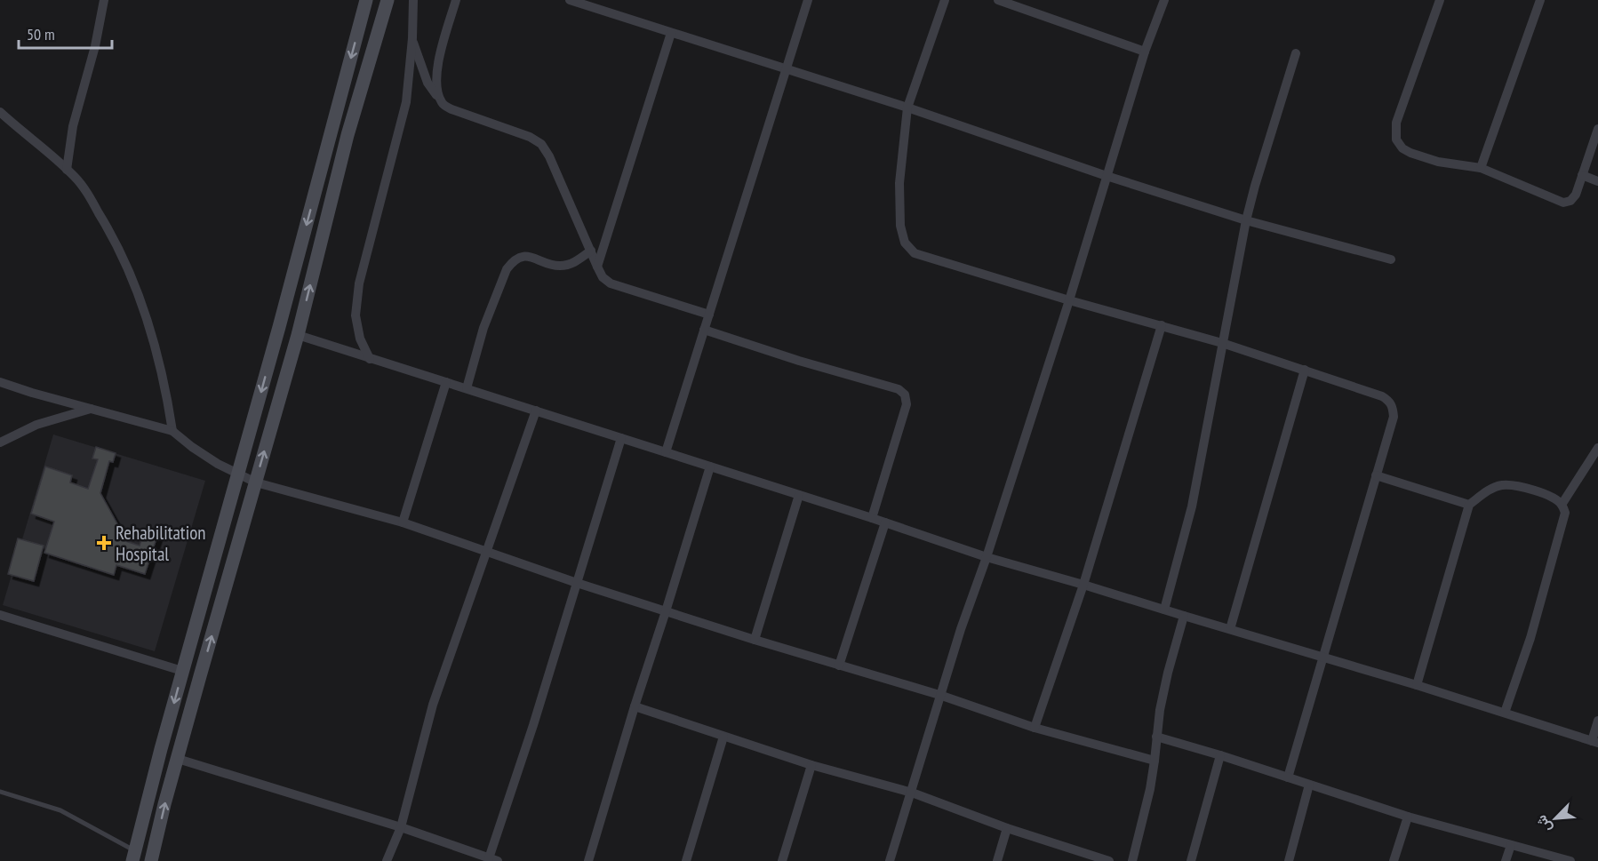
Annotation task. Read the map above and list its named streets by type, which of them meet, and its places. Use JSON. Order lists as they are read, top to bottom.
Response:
{
  "places": {
    "health": ["Rehabilitation Hospital"]
  },
  "scale_bar": "50 m",
  "north": "bottom left"
}
